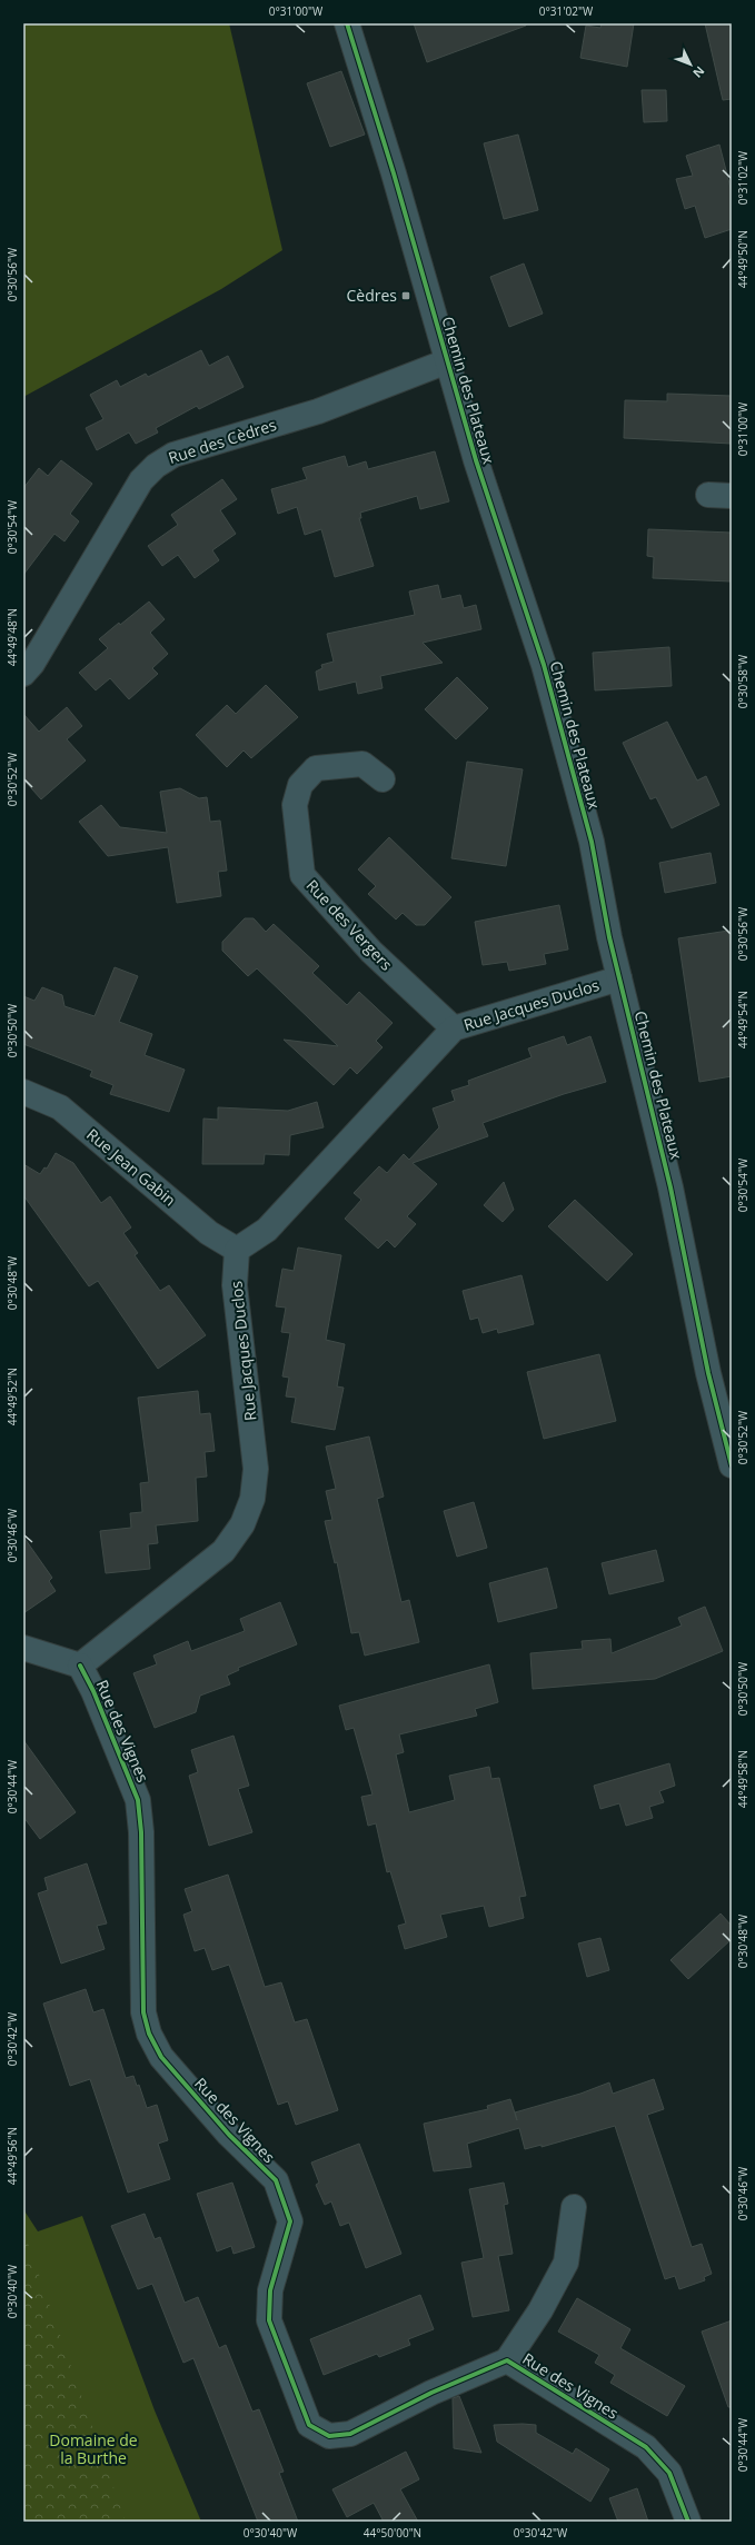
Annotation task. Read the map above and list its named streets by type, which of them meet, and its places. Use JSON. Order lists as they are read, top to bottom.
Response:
{
  "streets": {
    "street": [
      "Chemin des Plateaux",
      "Rue des Cèdres",
      "Rue des Vergers",
      "Rue Jacques Duclos",
      "Rue Jean Gabin",
      "Rue des Vignes"
    ]
  },
  "crossings": [
    ["Chemin des Plateaux", "Rue des Cèdres"],
    ["Chemin des Plateaux", "Rue Jacques Duclos"],
    ["Rue des Vergers", "Rue Jacques Duclos"],
    ["Rue Jacques Duclos", "Rue Jean Gabin"],
    ["Rue Jacques Duclos", "Rue des Vignes"]
  ],
  "parks": ["Domaine de la Burthe"],
  "places": {
    "transit": ["Cèdres"]
  },
  "north": "bottom right",
  "coordinates": [
    "0°31'00\"W",
    "0°31'02\"W",
    "44°49'50\"N",
    "0°30'56\"W",
    "0°30'54\"W",
    "44°49'48\"N",
    "0°30'58\"W",
    "0°30'52\"W",
    "44°49'54\"N",
    "0°30'50\"W",
    "0°30'48\"W",
    "44°49'52\"N",
    "0°30'46\"W",
    "44°49'58\"N",
    "0°30'44\"W",
    "0°30'42\"W",
    "44°49'56\"N",
    "0°30'40\"W",
    "44°50'00\"N"
  ]
}
